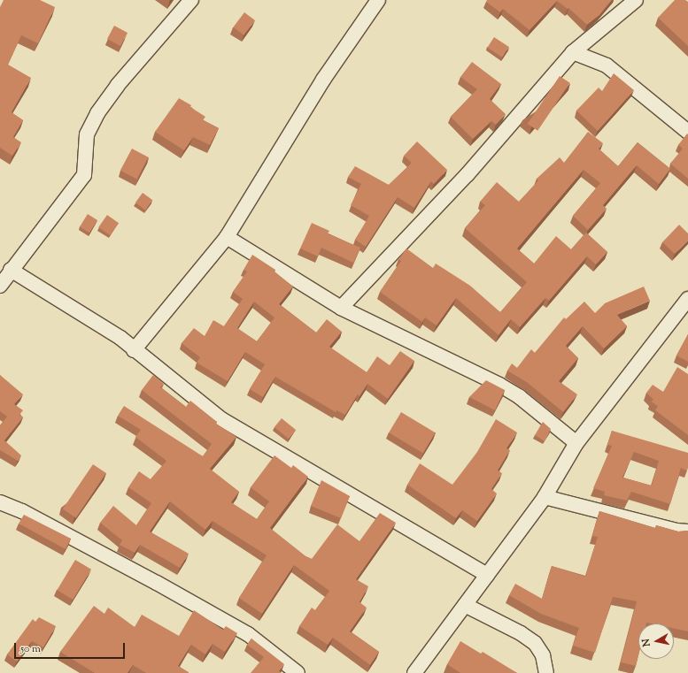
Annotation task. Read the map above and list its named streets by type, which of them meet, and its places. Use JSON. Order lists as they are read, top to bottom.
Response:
{
  "scale_bar": "50 m",
  "north": "left"
}
